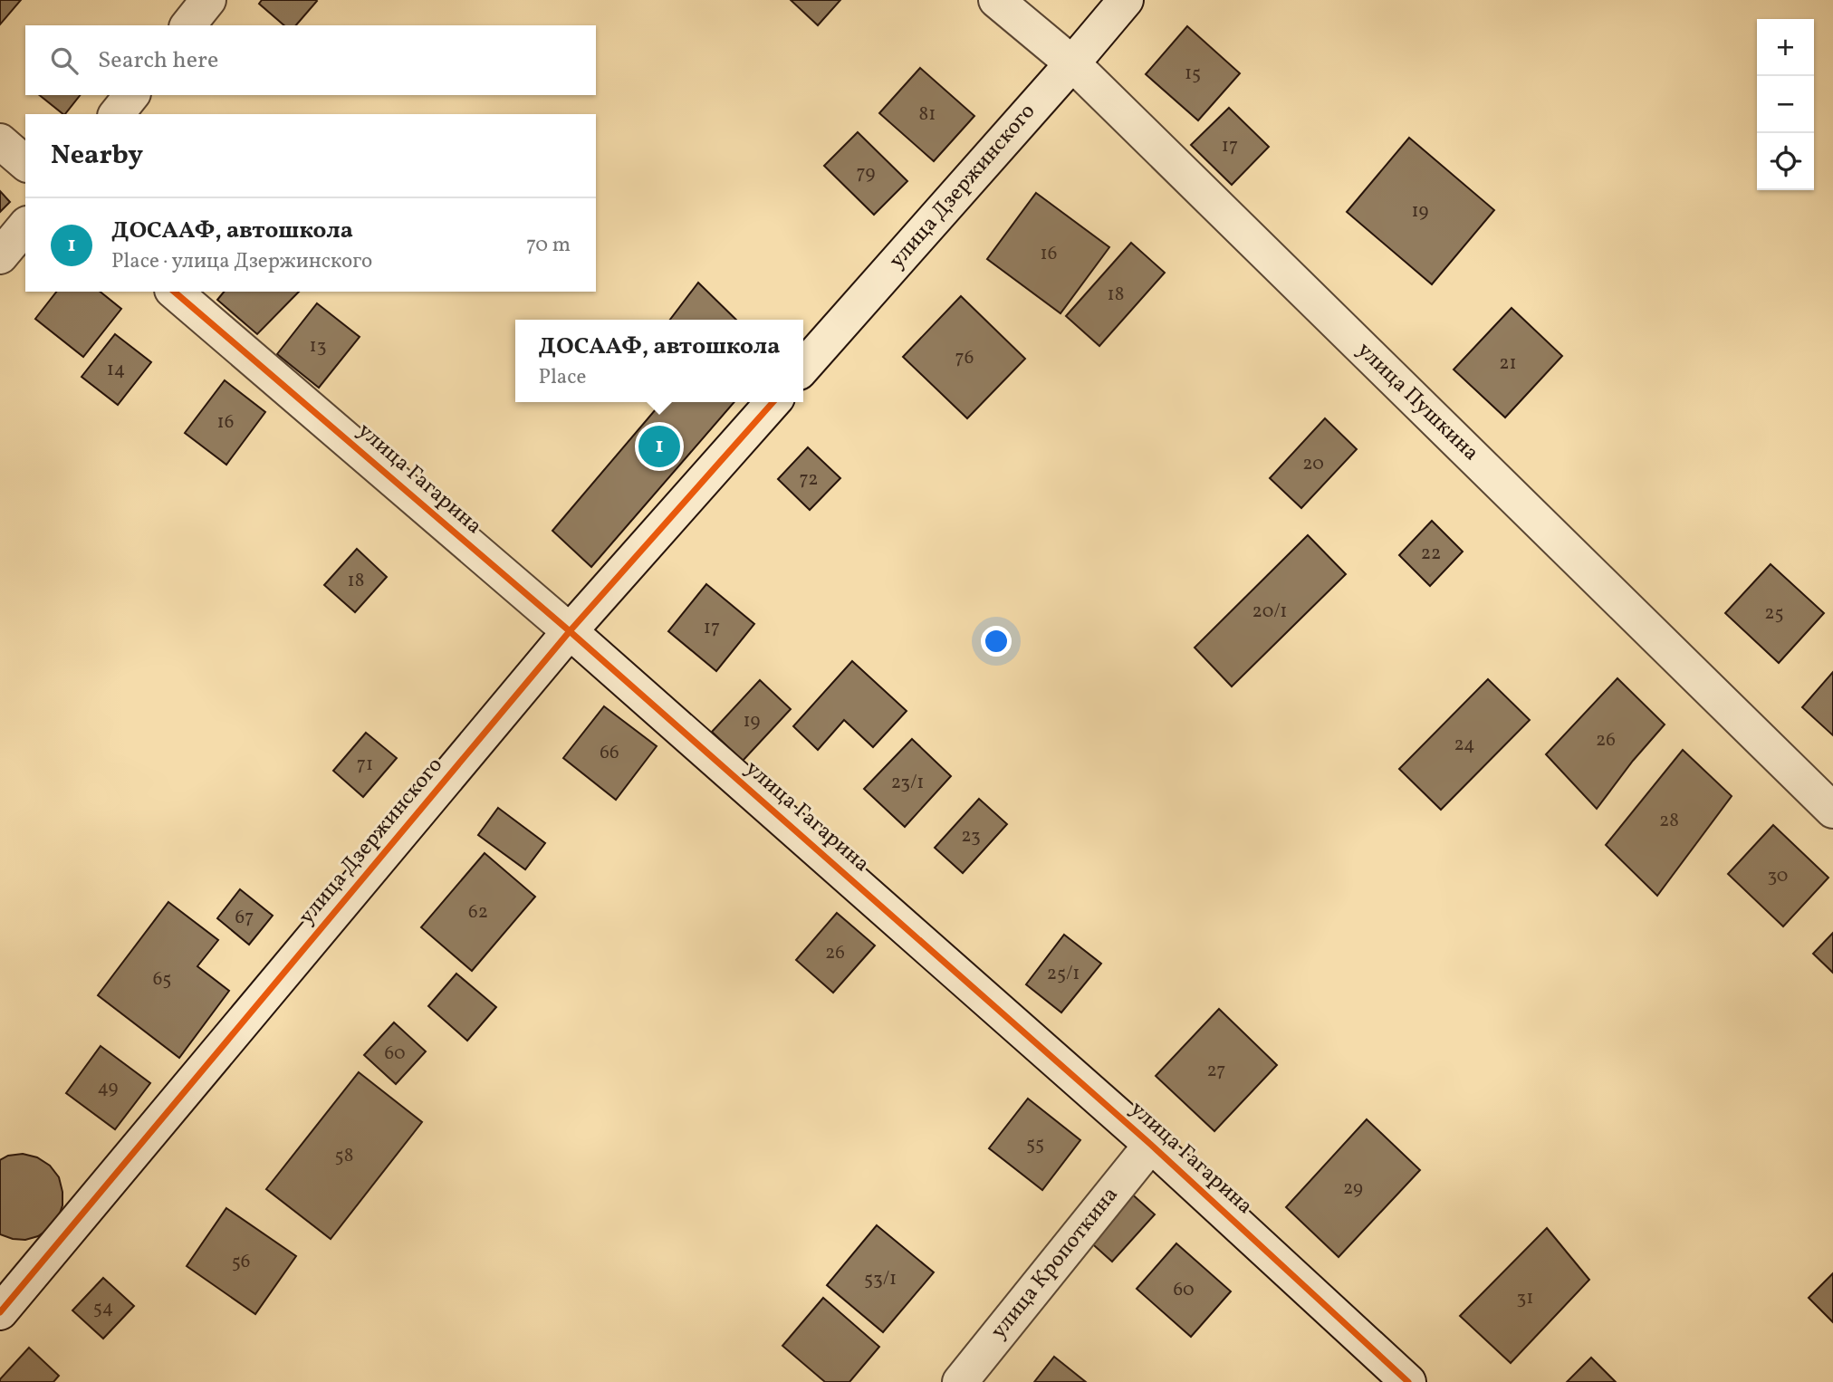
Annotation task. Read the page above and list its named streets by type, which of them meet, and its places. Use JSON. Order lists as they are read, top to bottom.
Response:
{
  "streets": {
    "street": [
      "улица Дзержинского",
      "улица Пушкина",
      "улица Гагарина",
      "улица Кропоткина"
    ]
  },
  "crossings": [
    ["улица Дзержинского", "улица Пушкина"],
    ["улица Дзержинского", "улица Гагарина"],
    ["улица Гагарина", "улица Кропоткина"]
  ],
  "house_numbers": [
    "15",
    "81",
    "17",
    "79",
    "19",
    "16",
    "18",
    "13",
    "76",
    "21",
    "14",
    "16",
    "20",
    "72",
    "22",
    "18",
    "20/1",
    "25",
    "17",
    "19",
    "26",
    "24",
    "66",
    "71",
    "23/1",
    "28",
    "23",
    "30",
    "62",
    "67",
    "26",
    "25/1",
    "65",
    "60",
    "27",
    "49",
    "55",
    "58",
    "29",
    "56",
    "53/1",
    "60",
    "31",
    "54"
  ],
  "page": {
    "map_buttons": ["+", "−"],
    "search": "Search here",
    "heading": "Nearby",
    "list": [
      {
        "mark": "1",
        "name": "ДОСААФ, автошкола",
        "note": "Place · улица Дзержинского",
        "value": "70 m"
      }
    ],
    "popup": ["ДОСААФ, автошкола", "Place"],
    "pins": "1"
  }
}
